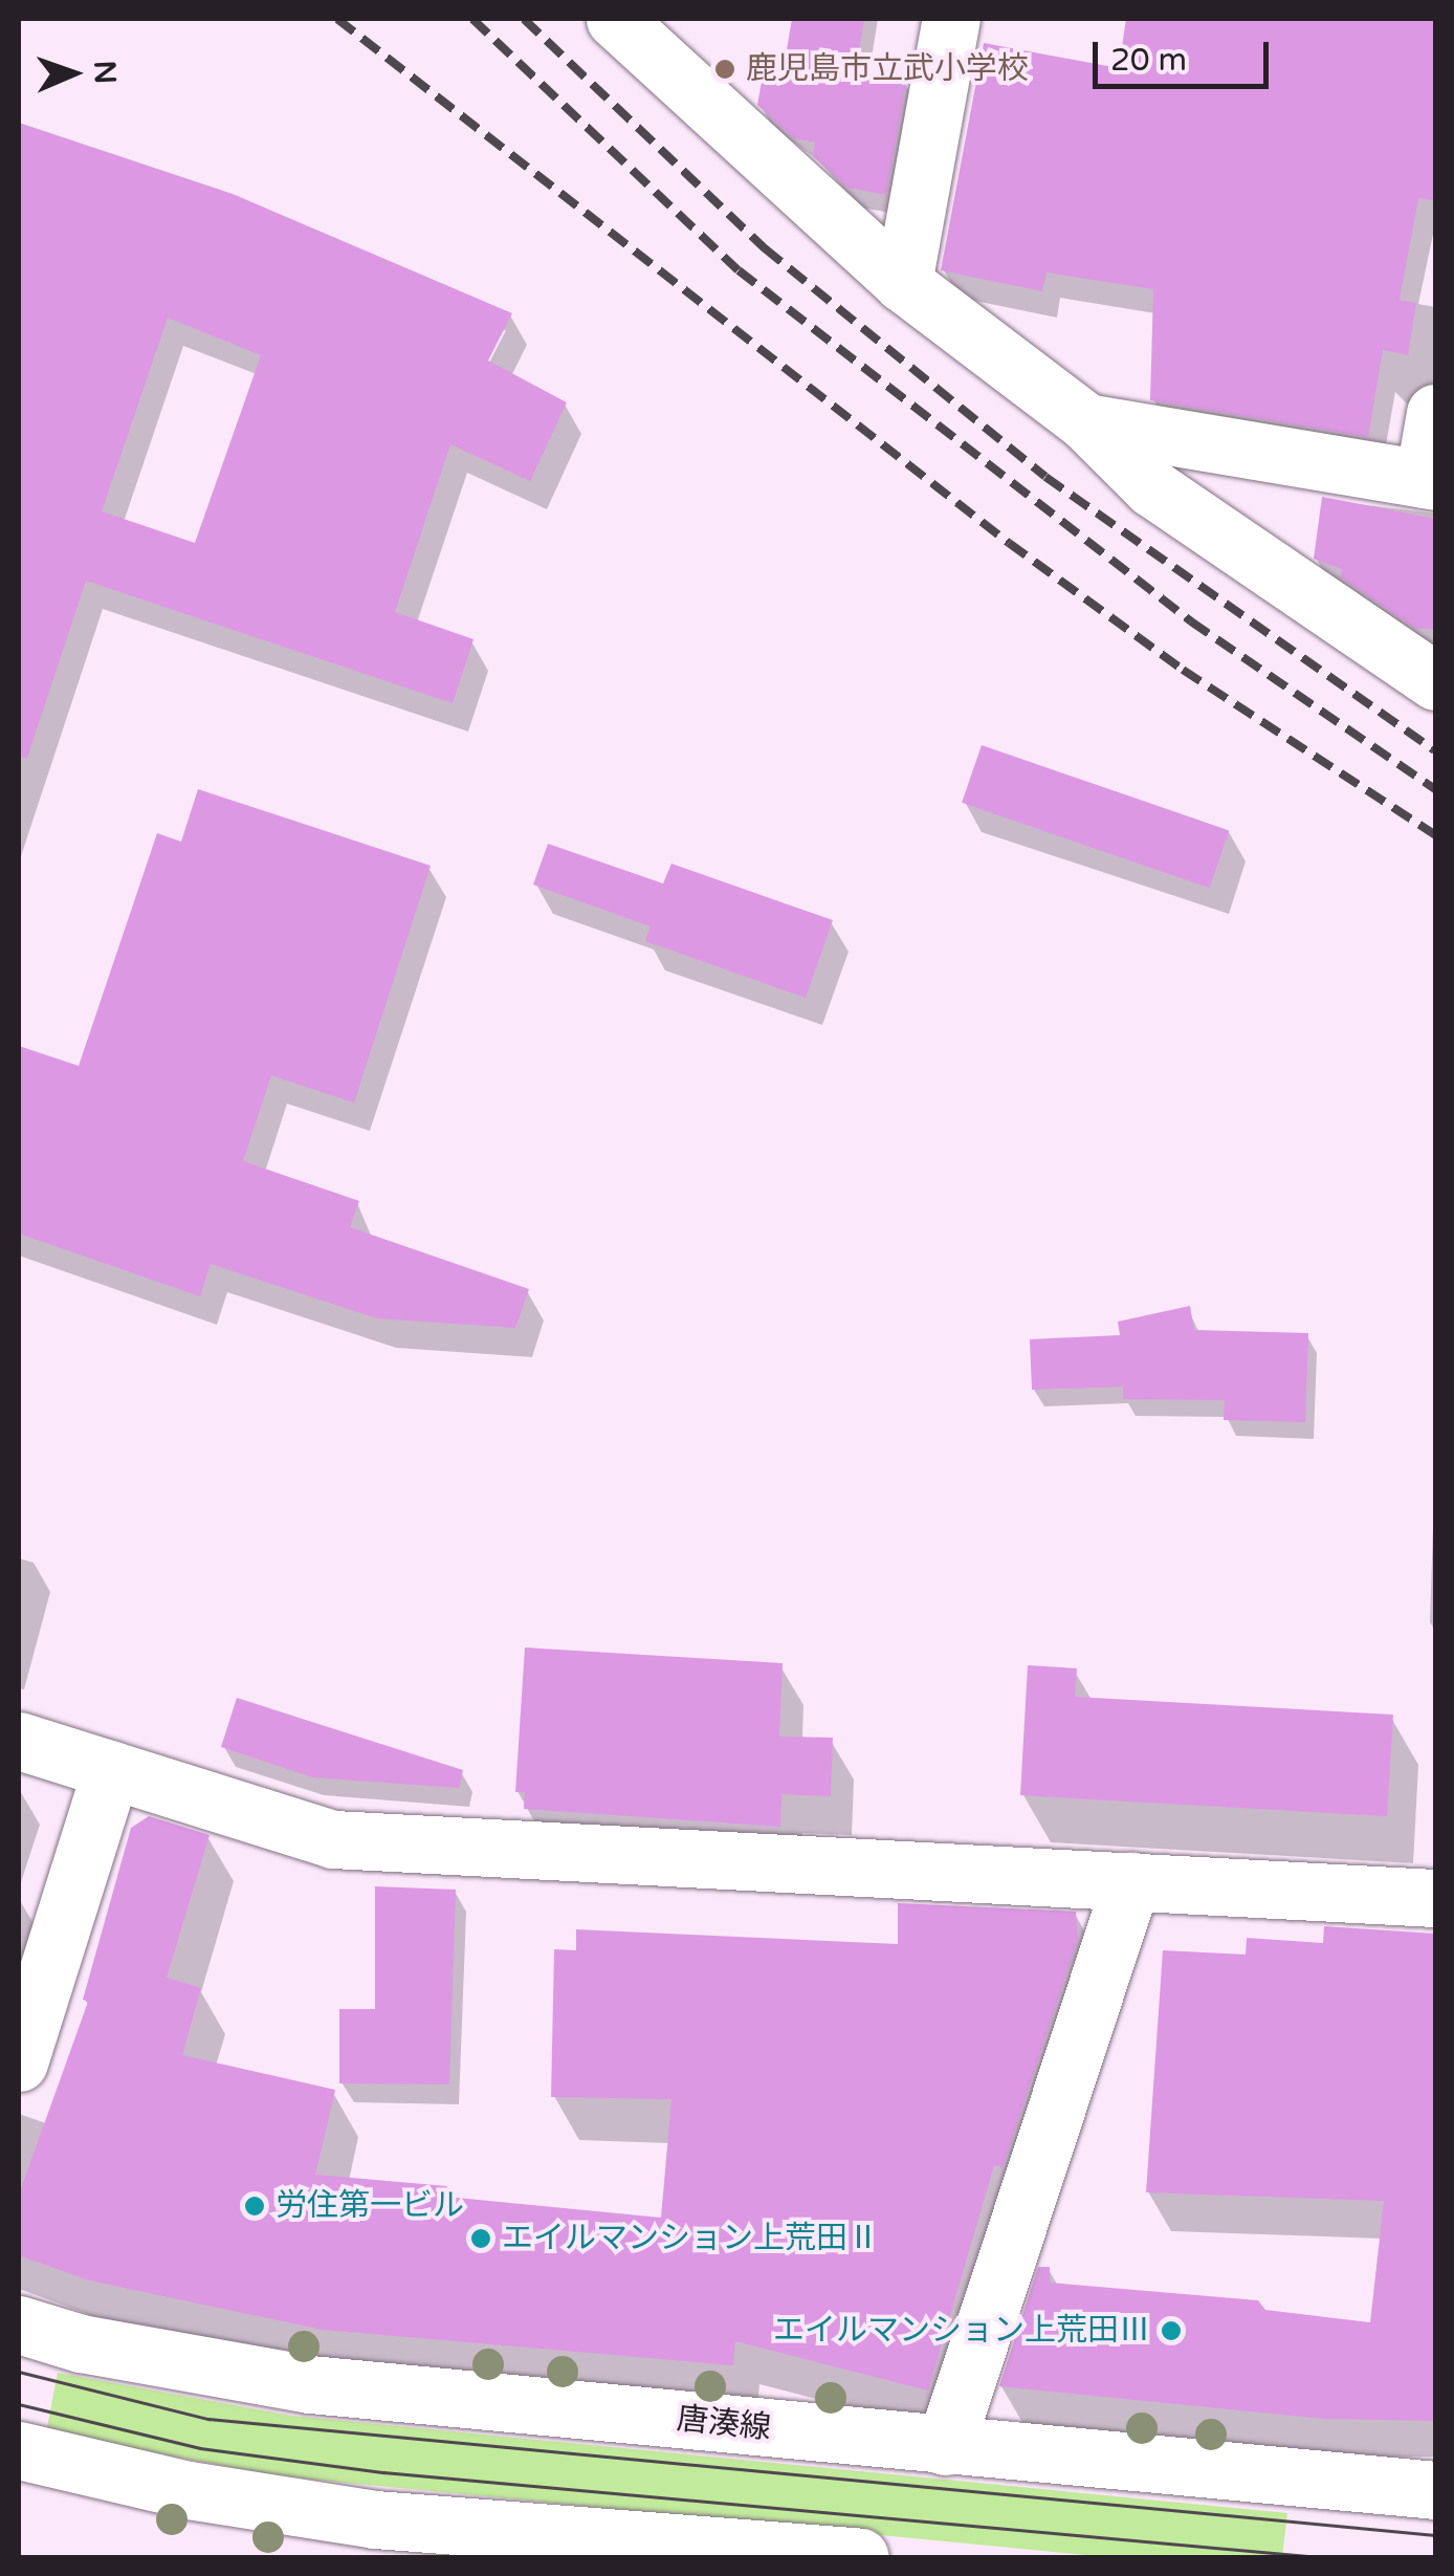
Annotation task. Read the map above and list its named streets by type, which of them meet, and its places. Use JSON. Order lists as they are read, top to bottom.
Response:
{
  "streets": {
    "street": ["唐湊線"]
  },
  "places": [
    "鹿児島市立武小学校",
    "労住第一ビル",
    "エイルマンション上荒田Ⅱ",
    "エイルマンション上荒田Ⅲ"
  ],
  "scale_bar": "20 m",
  "north": "right"
}
